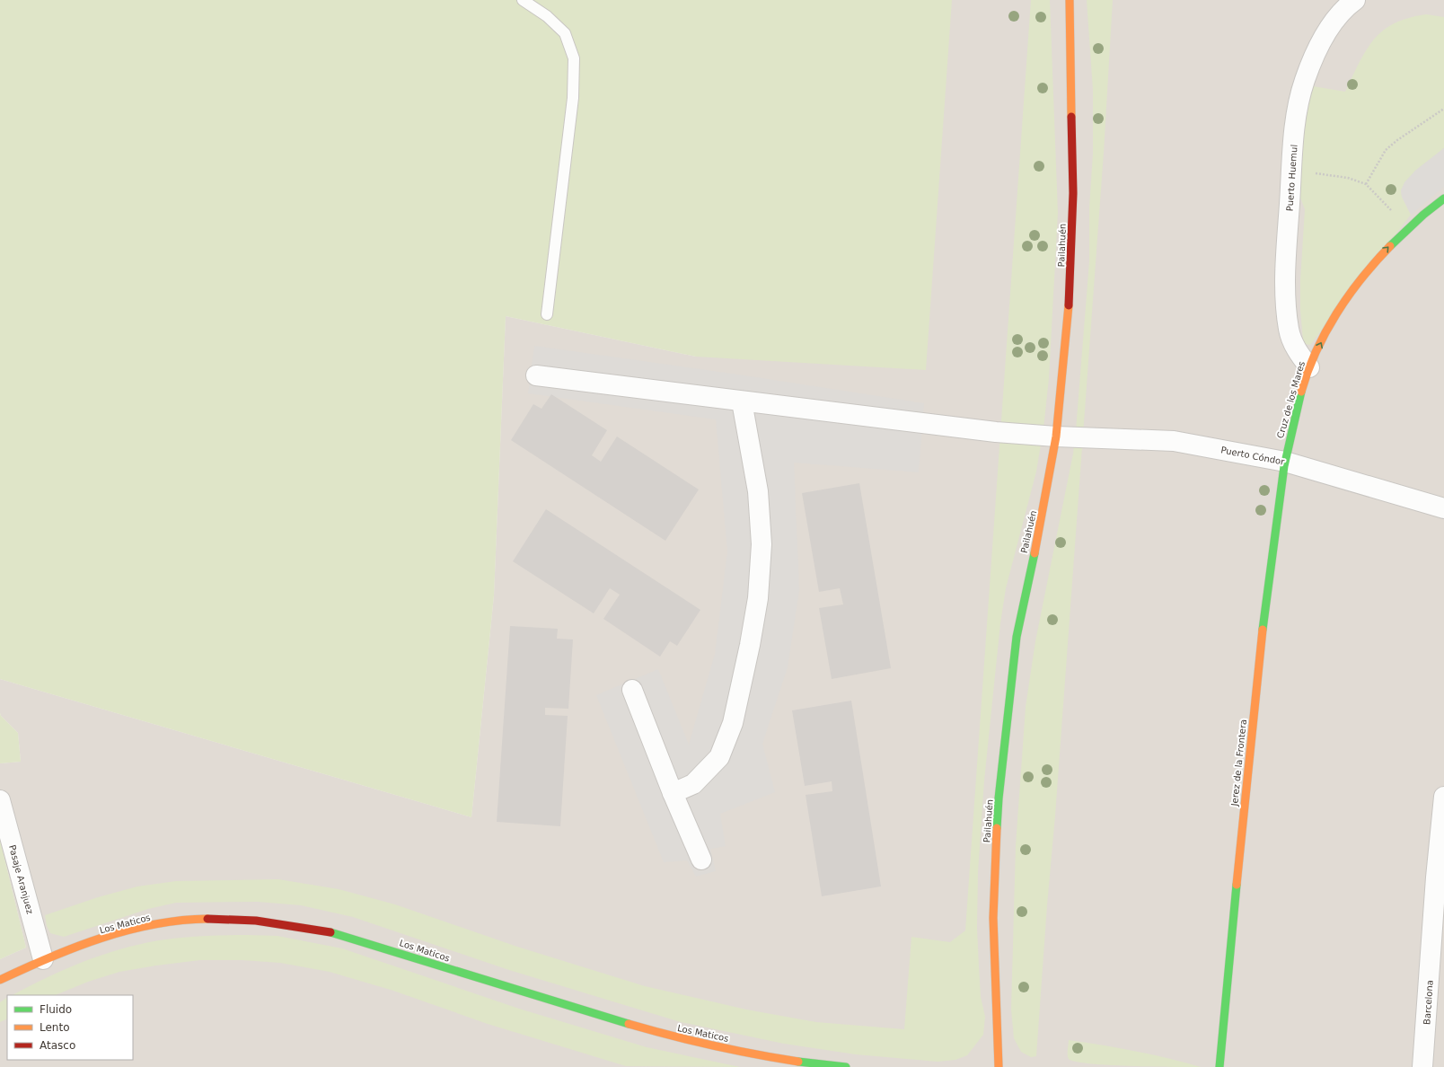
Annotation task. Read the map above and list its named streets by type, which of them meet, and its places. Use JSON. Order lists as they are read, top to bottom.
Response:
{
  "streets": {
    "street": [
      "Puerto Huemul",
      "Pailahuén",
      "Cruz de los Mares",
      "Puerto Cóndor",
      "Jerez de la Frontera",
      "Pasaje Aranjuez",
      "Los Maticos",
      "Barcelona"
    ]
  },
  "crossings": [
    ["Puerto Huemul", "Cruz de los Mares"],
    ["Pailahuén", "Puerto Cóndor"],
    ["Cruz de los Mares", "Puerto Cóndor"],
    ["Cruz de los Mares", "Jerez de la Frontera"],
    ["Puerto Cóndor", "Jerez de la Frontera"],
    ["Pasaje Aranjuez", "Los Maticos"]
  ],
  "one_way": ["Cruz de los Mares"],
  "legend": ["Fluido", "Lento", "Atasco"]
}
